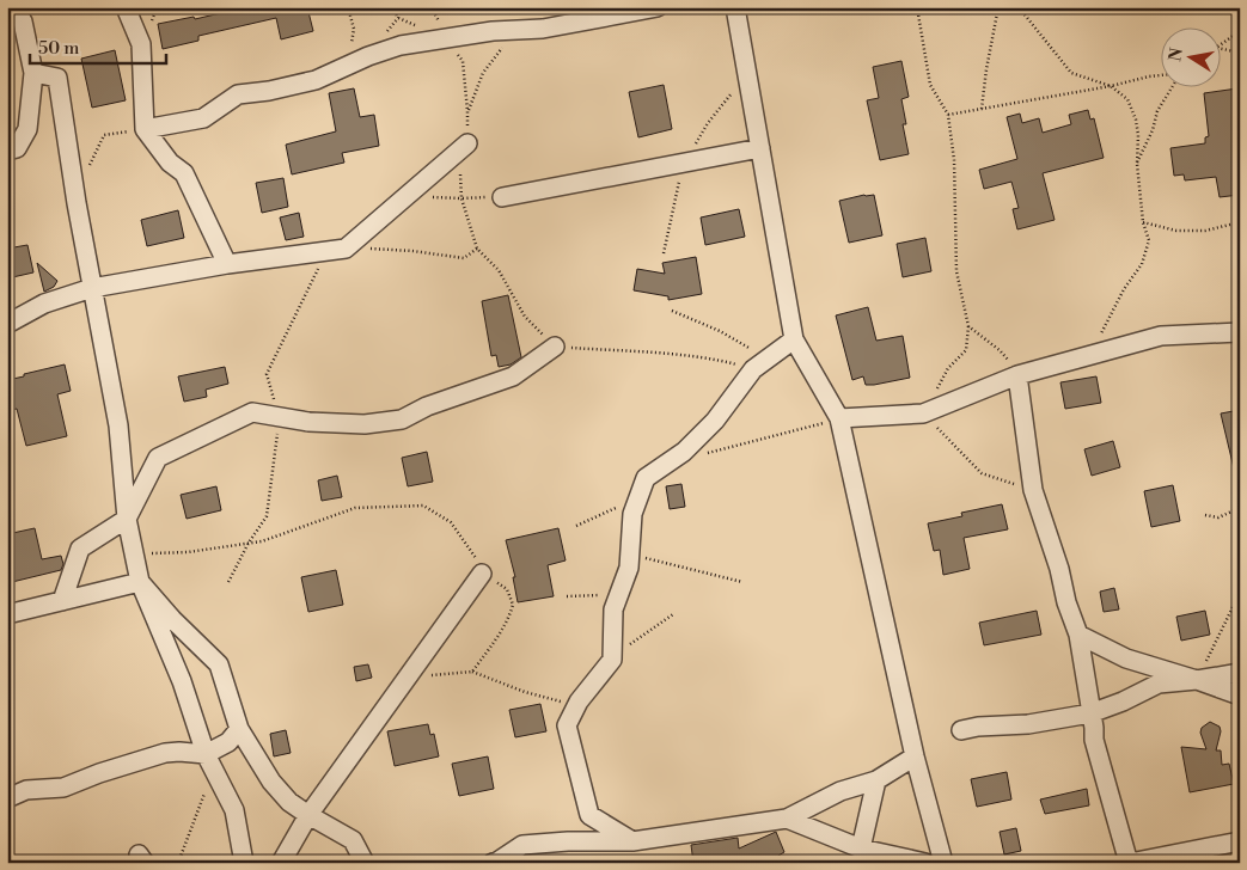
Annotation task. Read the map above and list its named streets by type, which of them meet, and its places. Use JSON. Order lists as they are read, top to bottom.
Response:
{
  "scale_bar": "50 m",
  "north": "left"
}
